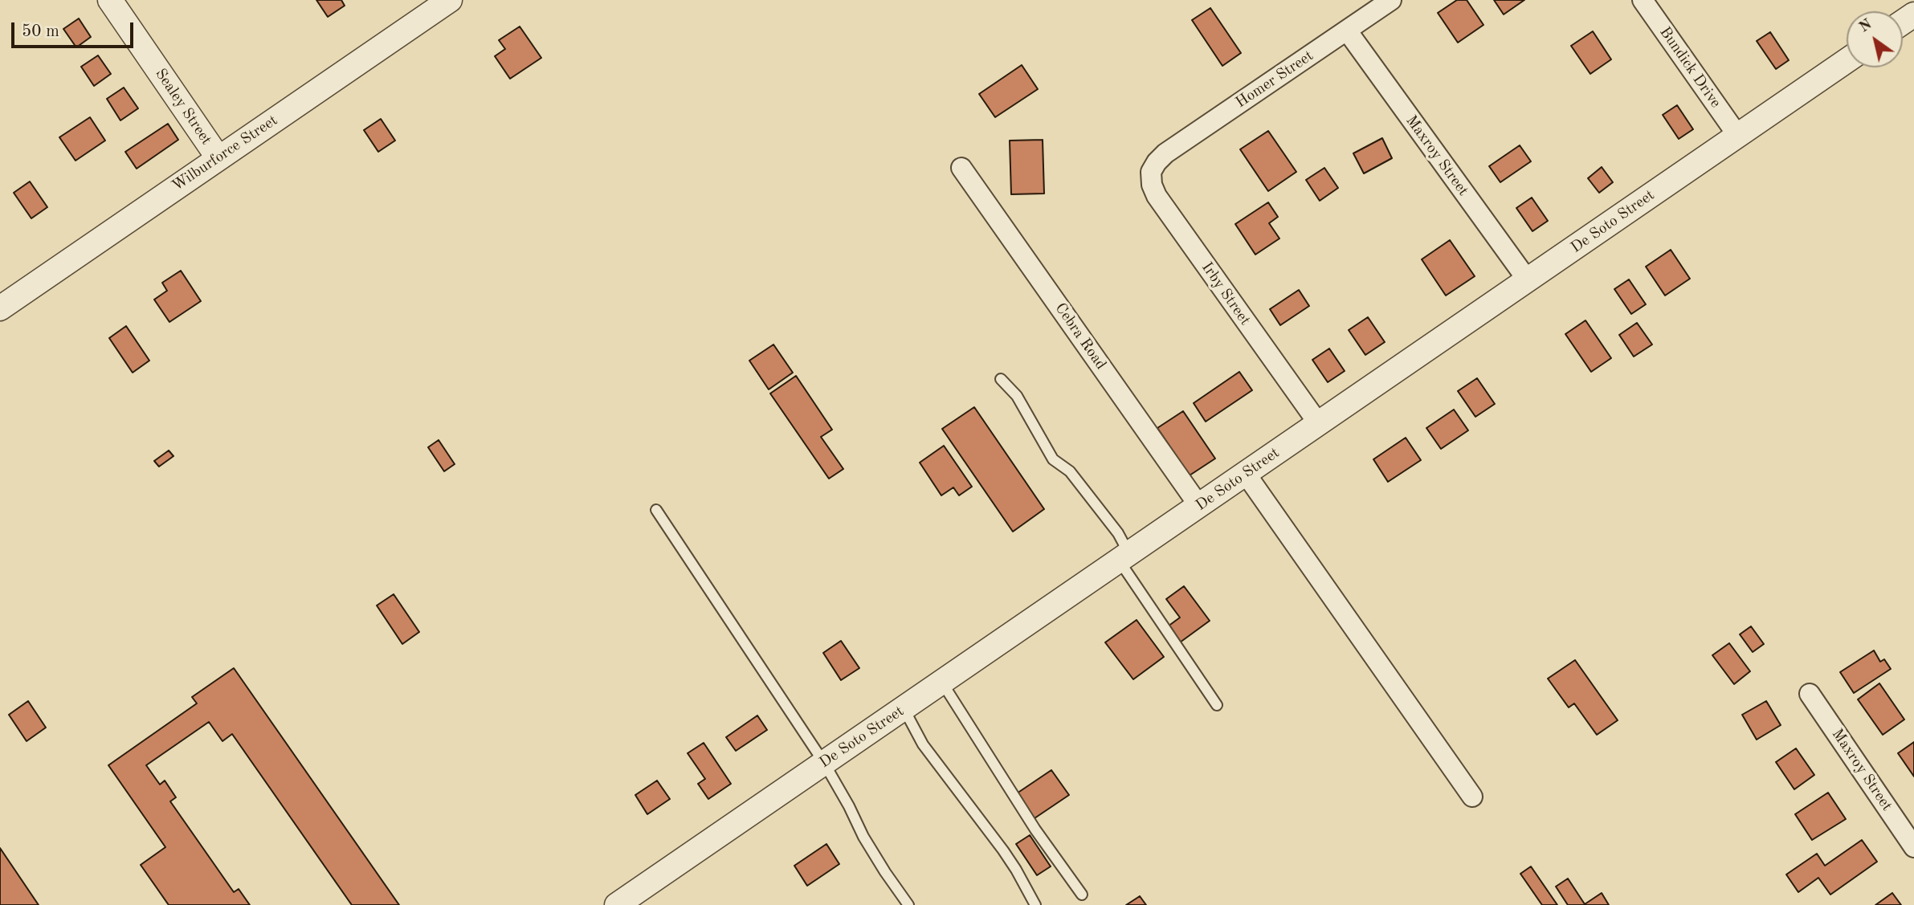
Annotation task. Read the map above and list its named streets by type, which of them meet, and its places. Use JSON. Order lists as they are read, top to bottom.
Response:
{
  "streets": {
    "street": [
      "Bundick Drive",
      "Homer Street",
      "Sealey Street",
      "Wilburforce Street",
      "Maxroy Street",
      "De Soto Street",
      "Irby Street",
      "Cebra Road"
    ]
  },
  "crossings": [
    ["Bundick Drive", "De Soto Street"],
    ["Homer Street", "Maxroy Street"],
    ["Homer Street", "Irby Street"],
    ["Sealey Street", "Wilburforce Street"],
    ["Maxroy Street", "De Soto Street"],
    ["De Soto Street", "Irby Street"],
    ["De Soto Street", "Cebra Road"]
  ],
  "scale_bar": "50 m",
  "north": "top left"
}
